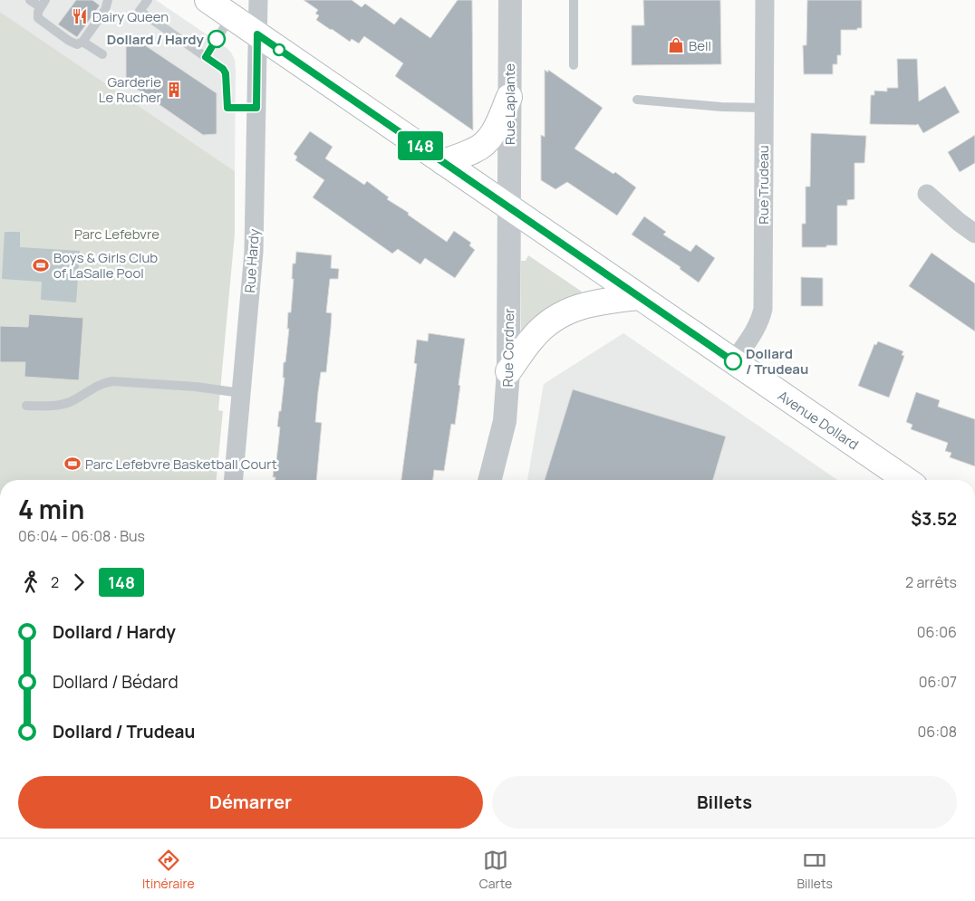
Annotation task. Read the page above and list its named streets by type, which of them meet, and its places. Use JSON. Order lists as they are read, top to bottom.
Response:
{
  "streets": {
    "main road": ["Avenue Dollard"],
    "street": [
      "Rue Laplante",
      "Rue Trudeau",
      "Rue Hardy",
      "Rue Cordner"
    ]
  },
  "crossings": [
    ["Rue Laplante", "Rue Cordner"],
    ["Rue Laplante", "Avenue Dollard"],
    ["Rue Trudeau", "Avenue Dollard"],
    ["Rue Hardy", "Avenue Dollard"],
    ["Rue Cordner", "Avenue Dollard"]
  ],
  "parks": ["Parc Lefebvre"],
  "places": {
    "restaurant": ["Dairy Queen"],
    "other": ["Dollard / Hardy", "Dollard / Trudeau"],
    "shop": ["Bell"],
    "building": ["Garderie Le Rucher"],
    "sports": ["Boys & Girls Club of LaSalle Pool", "Parc Lefebvre Basketball Court"]
  },
  "lines": ["bus line 148"],
  "page": {
    "on_map": "148",
    "heading": ["4 min", "06:04 – 06:08 · Bus", "$3.52"],
    "legs": ["2", "148", "2 arrêts"],
    "list": [
      {
        "name": "Dollard / Hardy",
        "value": "06:06"
      },
      {
        "name": "Dollard / Bédard",
        "value": "06:07"
      },
      {
        "name": "Dollard / Trudeau",
        "value": "06:08"
      }
    ],
    "buttons": ["Démarrer", "Billets"],
    "tabs": ["Itinéraire", "Carte", "Billets"]
  }
}
